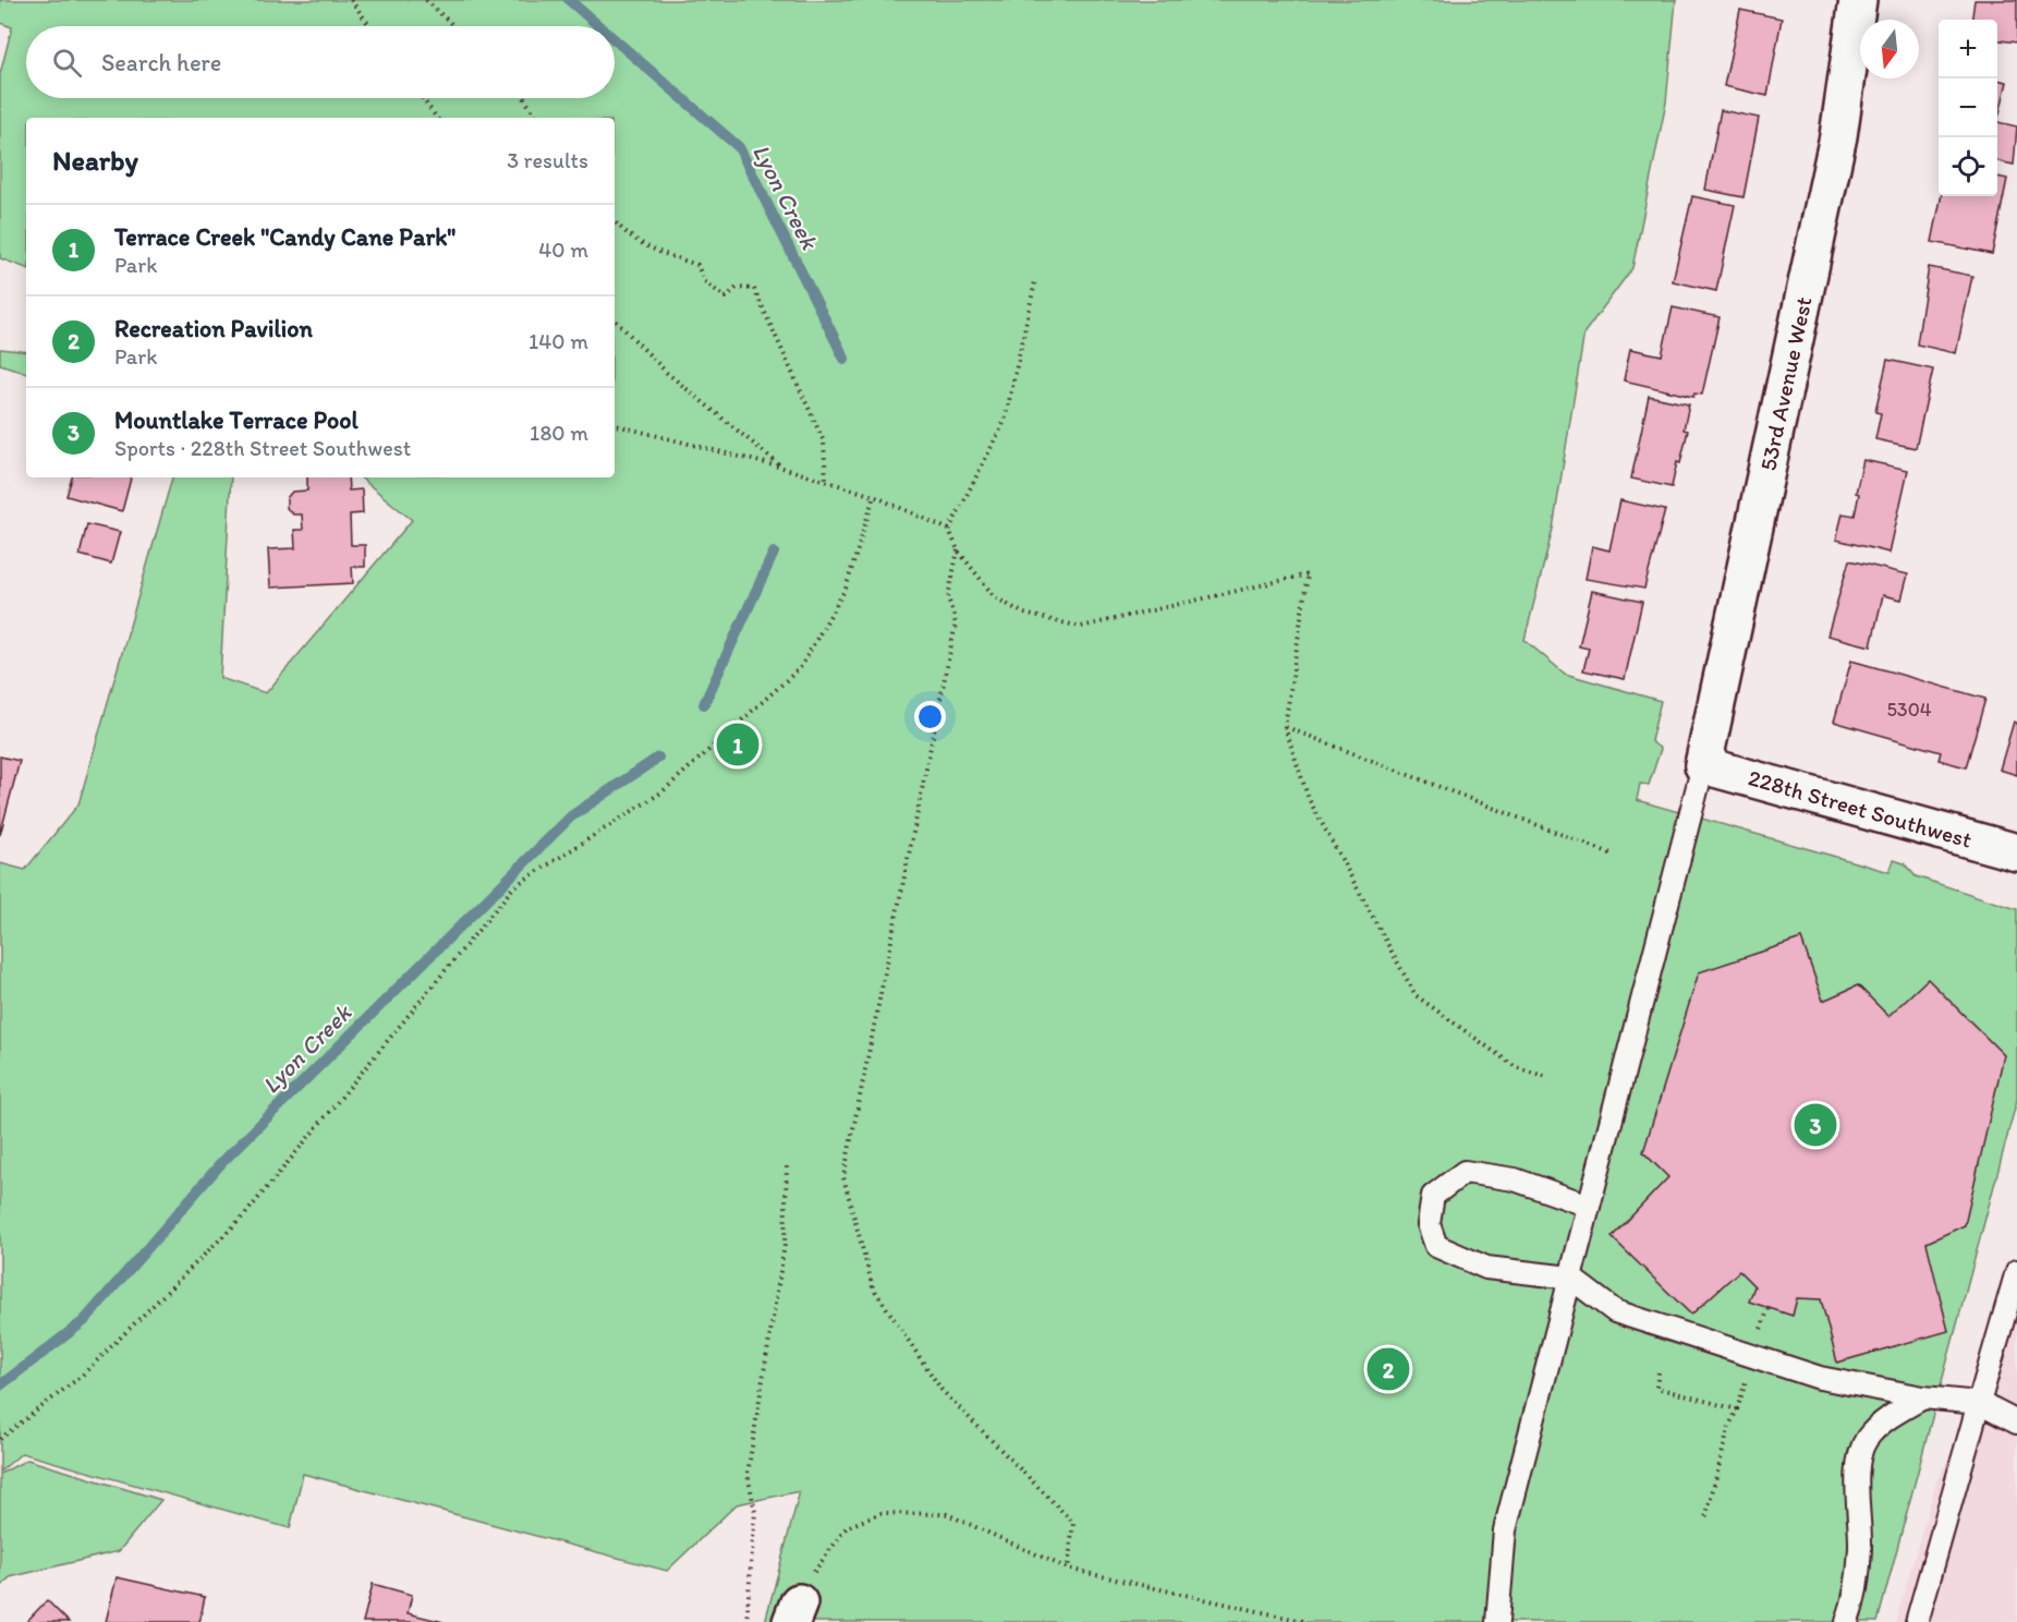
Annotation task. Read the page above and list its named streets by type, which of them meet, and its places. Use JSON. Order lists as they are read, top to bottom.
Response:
{
  "streets": {
    "street": ["53rd Avenue West", "228th Street Southwest"]
  },
  "crossings": [
    ["53rd Avenue West", "228th Street Southwest"]
  ],
  "water": ["Lyon Creek"],
  "house_numbers": ["5304"],
  "north": "bottom",
  "page": {
    "map_buttons": ["+", "−"],
    "search": "Search here",
    "heading": ["Nearby", "3 results"],
    "list": [
      {
        "mark": "1",
        "name": "Terrace Creek \"Candy Cane Park\"",
        "note": "Park",
        "value": "40 m"
      },
      {
        "mark": "2",
        "name": "Recreation Pavilion",
        "note": "Park",
        "value": "140 m"
      },
      {
        "mark": "3",
        "name": "Mountlake Terrace Pool",
        "note": "Sports · 228th Street Southwest",
        "value": "180 m"
      }
    ],
    "pins": ["1", "3", "2"]
  }
}
